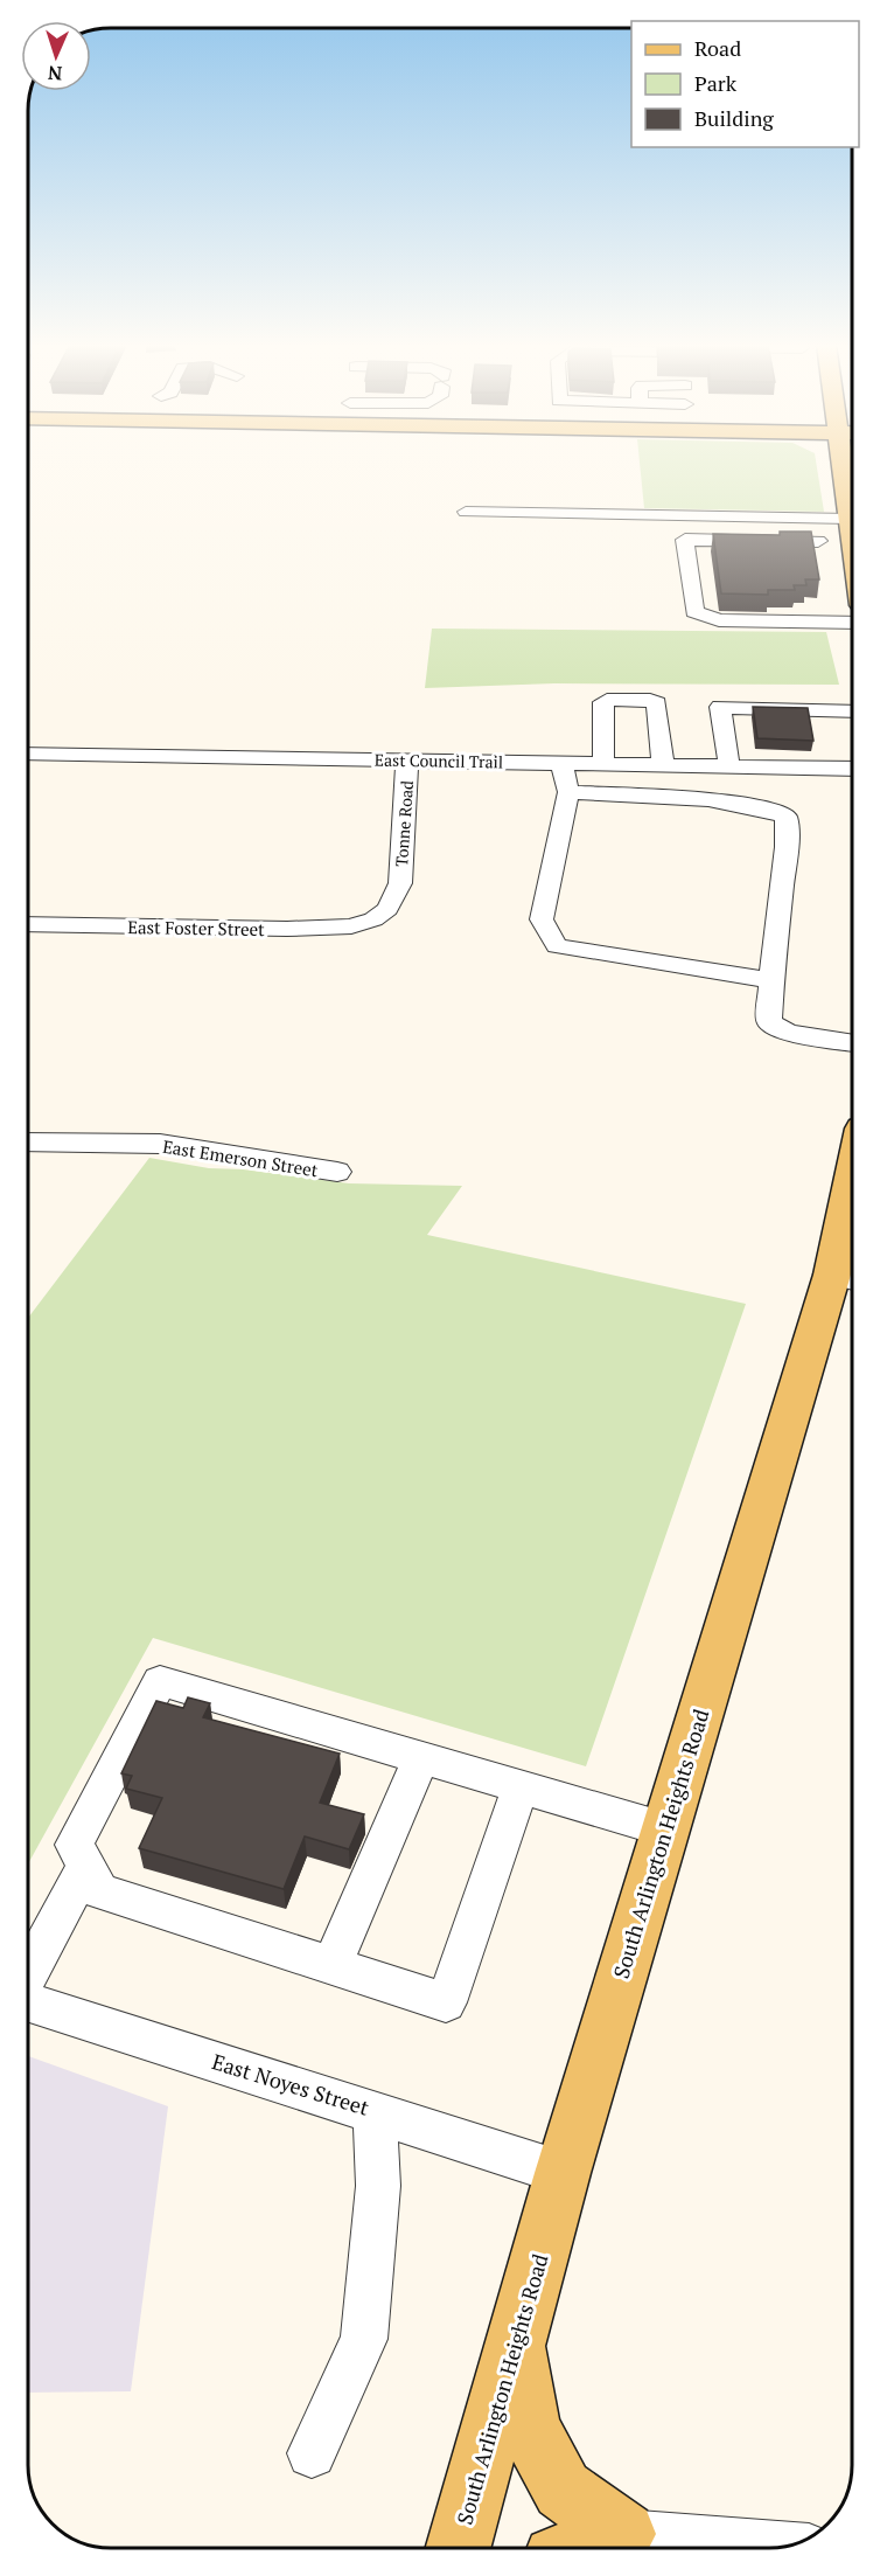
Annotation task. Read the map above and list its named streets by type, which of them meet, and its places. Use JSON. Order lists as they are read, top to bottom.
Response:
{
  "streets": {
    "main road": ["South Arlington Heights Road"],
    "street": [
      "East Council Trail",
      "Tonne Road",
      "East Foster Street",
      "East Emerson Street",
      "East Noyes Street"
    ]
  },
  "crossings": [
    ["East Council Trail", "Tonne Road"],
    ["Tonne Road", "East Foster Street"],
    ["South Arlington Heights Road", "East Noyes Street"]
  ],
  "legend": ["Road", "Park", "Building"],
  "north": "bottom"
}
